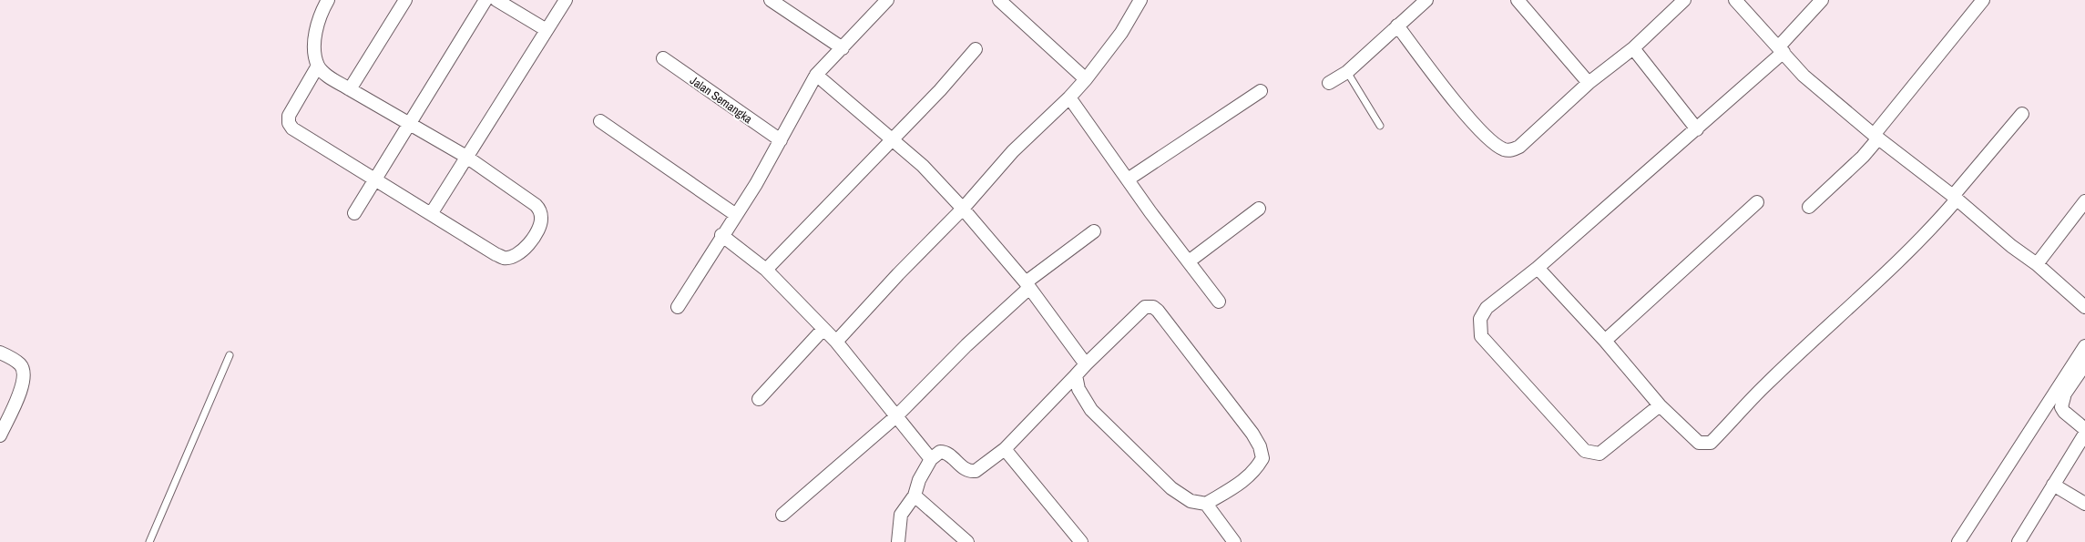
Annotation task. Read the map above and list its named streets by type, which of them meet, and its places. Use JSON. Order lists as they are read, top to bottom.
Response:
{
  "streets": {
    "street": ["Jalan Semangka"]
  }
}
